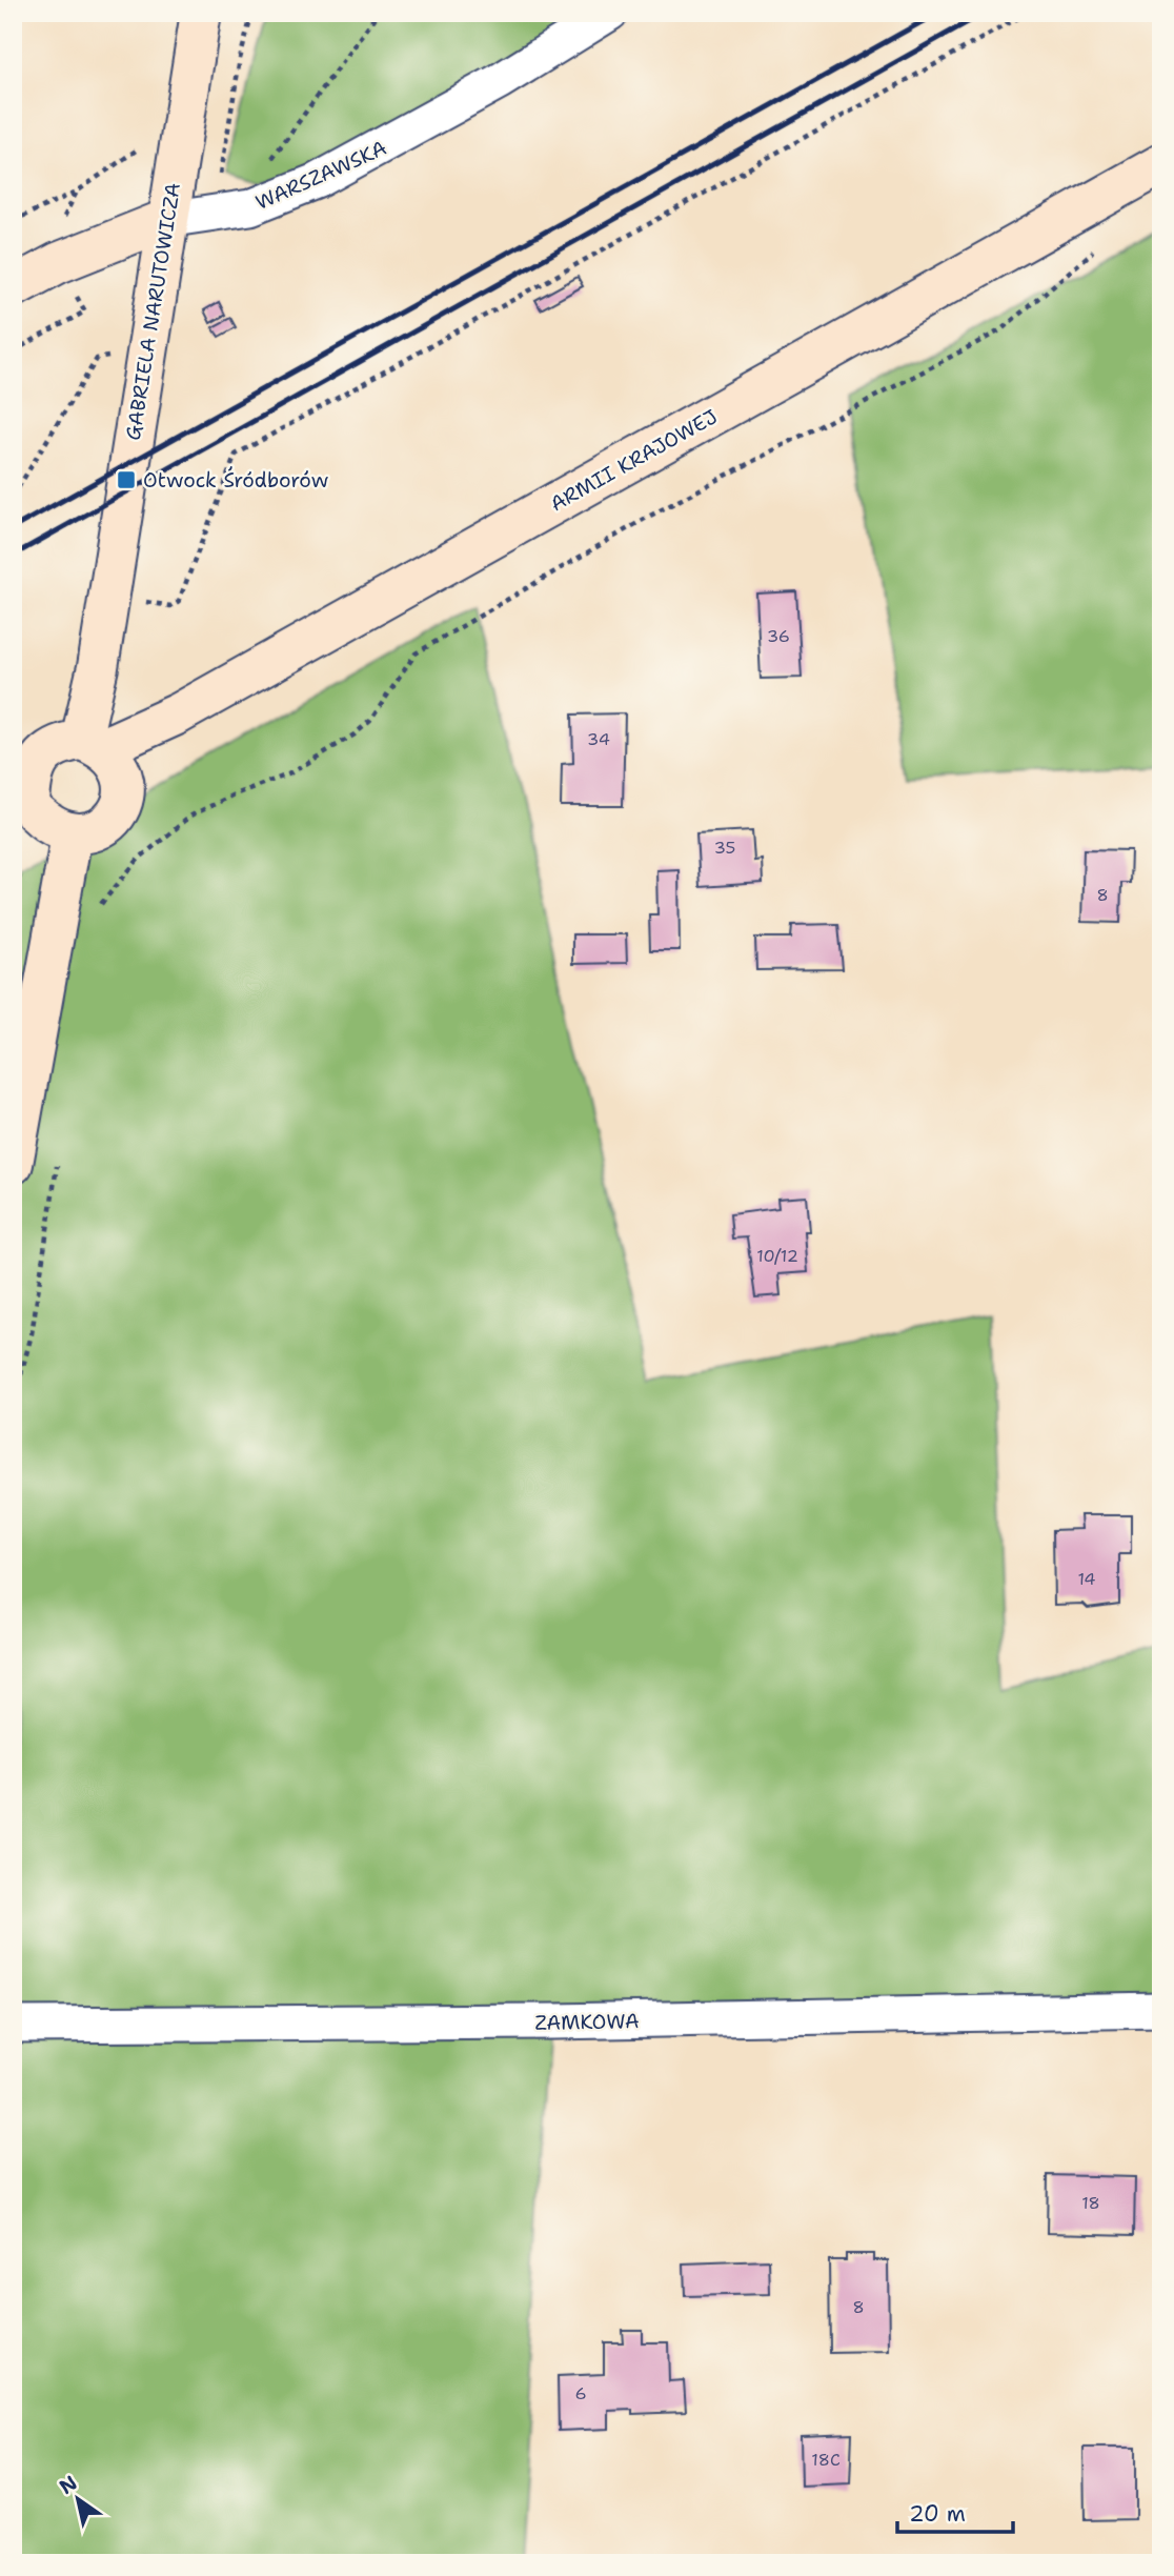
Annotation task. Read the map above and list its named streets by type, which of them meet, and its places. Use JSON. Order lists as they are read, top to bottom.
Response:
{
  "streets": {
    "main road": ["WARSZAWSKA", "GABRIELA NARUTOWICZA", "ARMII KRAJOWEJ"],
    "street": ["ZAMKOWA"]
  },
  "crossings": [
    ["WARSZAWSKA", "GABRIELA NARUTOWICZA"],
    ["GABRIELA NARUTOWICZA", "ARMII KRAJOWEJ"]
  ],
  "places": {
    "transit": ["Otwock Śródborów"]
  },
  "house_numbers": [
    "36",
    "34",
    "35",
    "8",
    "10/12",
    "14",
    "18",
    "8",
    "6",
    "18C"
  ],
  "scale_bar": "20 m",
  "north": "top left"
}
